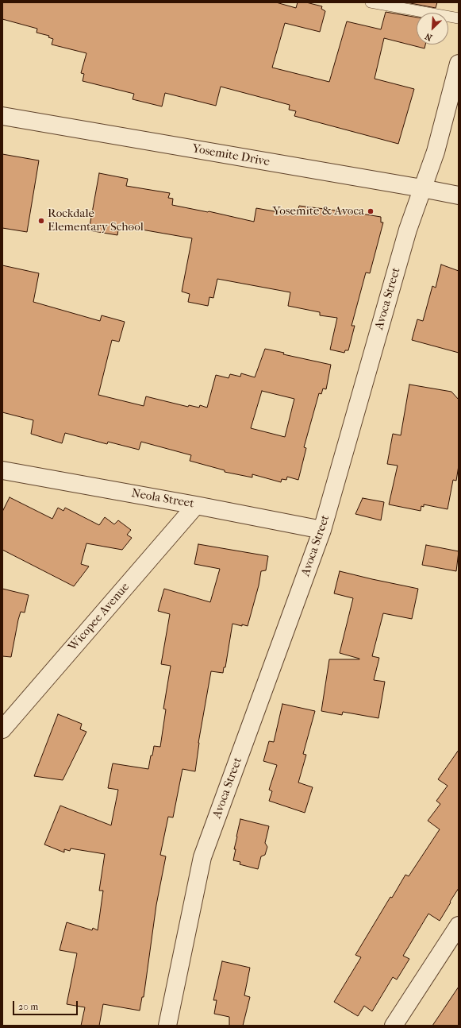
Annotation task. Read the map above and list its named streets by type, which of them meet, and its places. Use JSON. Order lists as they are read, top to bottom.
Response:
{
  "streets": {
    "street": [
      "Yosemite Drive",
      "Avoca Street",
      "Neola Street",
      "Wicopee Avenue"
    ]
  },
  "crossings": [
    ["Yosemite Drive", "Avoca Street"],
    ["Avoca Street", "Neola Street"],
    ["Neola Street", "Wicopee Avenue"]
  ],
  "places": ["Yosemite & Avoca", "Rockdale Elementary School"],
  "scale_bar": "20 m",
  "north": "bottom left"
}
